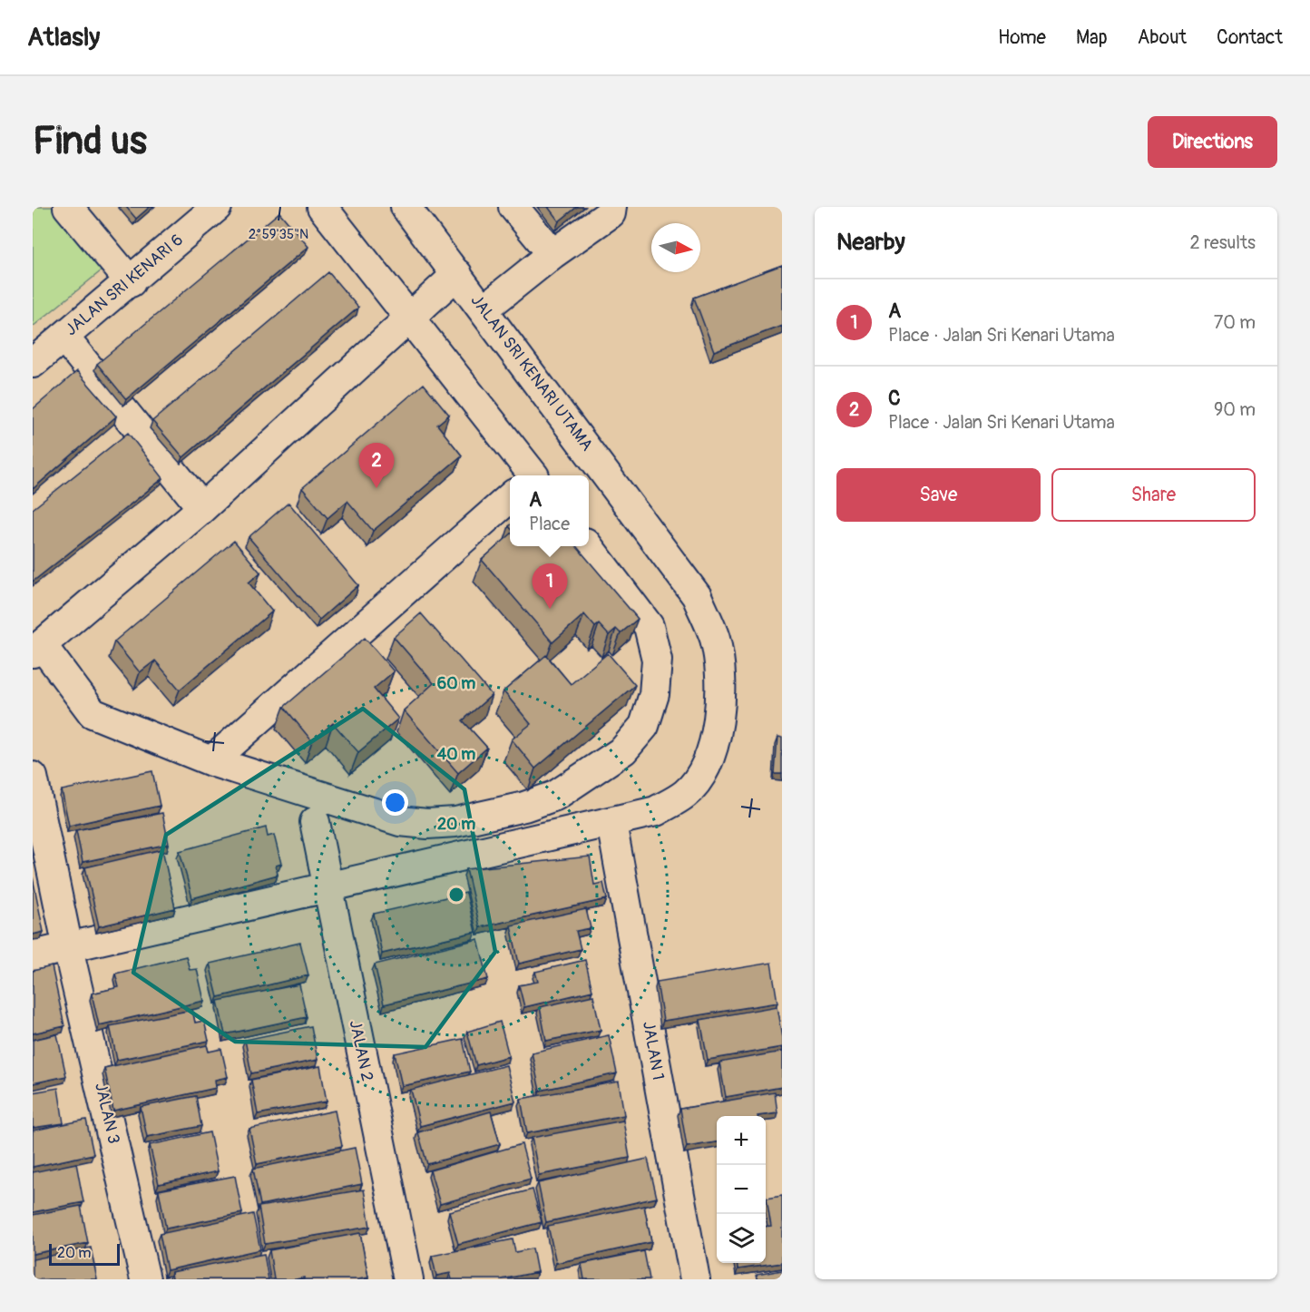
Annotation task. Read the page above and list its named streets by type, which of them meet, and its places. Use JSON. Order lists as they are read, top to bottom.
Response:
{
  "streets": {
    "street": [
      "JALAN SRI KENARI 6",
      "JALAN SRI KENARI UTAMA",
      "JALAN 2",
      "JALAN 1",
      "JALAN 3"
    ]
  },
  "crossings": [
    ["JALAN SRI KENARI UTAMA", "JALAN 2"],
    ["JALAN SRI KENARI UTAMA", "JALAN 1"],
    ["JALAN SRI KENARI UTAMA", "JALAN 3"]
  ],
  "scale_bar": "20 m",
  "north": "right",
  "page": {
    "header": "Atlasly",
    "nav": [
      "Home",
      "Map",
      "About",
      "Contact"
    ],
    "buttons": [
      "Directions",
      ["Save", "Share"]
    ],
    "title": "Find us",
    "heading": ["Nearby", "2 results"],
    "list": [
      {
        "mark": "1",
        "name": "A",
        "note": "Place · Jalan Sri Kenari Utama",
        "value": "70 m"
      },
      {
        "mark": "2",
        "name": "C",
        "note": "Place · Jalan Sri Kenari Utama",
        "value": "90 m"
      }
    ],
    "pins": ["2", "1"],
    "popup": ["A", "Place"],
    "map_buttons": ["+", "−"],
    "scale": "20 m"
  },
  "coordinates": ["2°59'35\"N"],
  "rings": ["60 m", "40 m", "20 m"]
}
